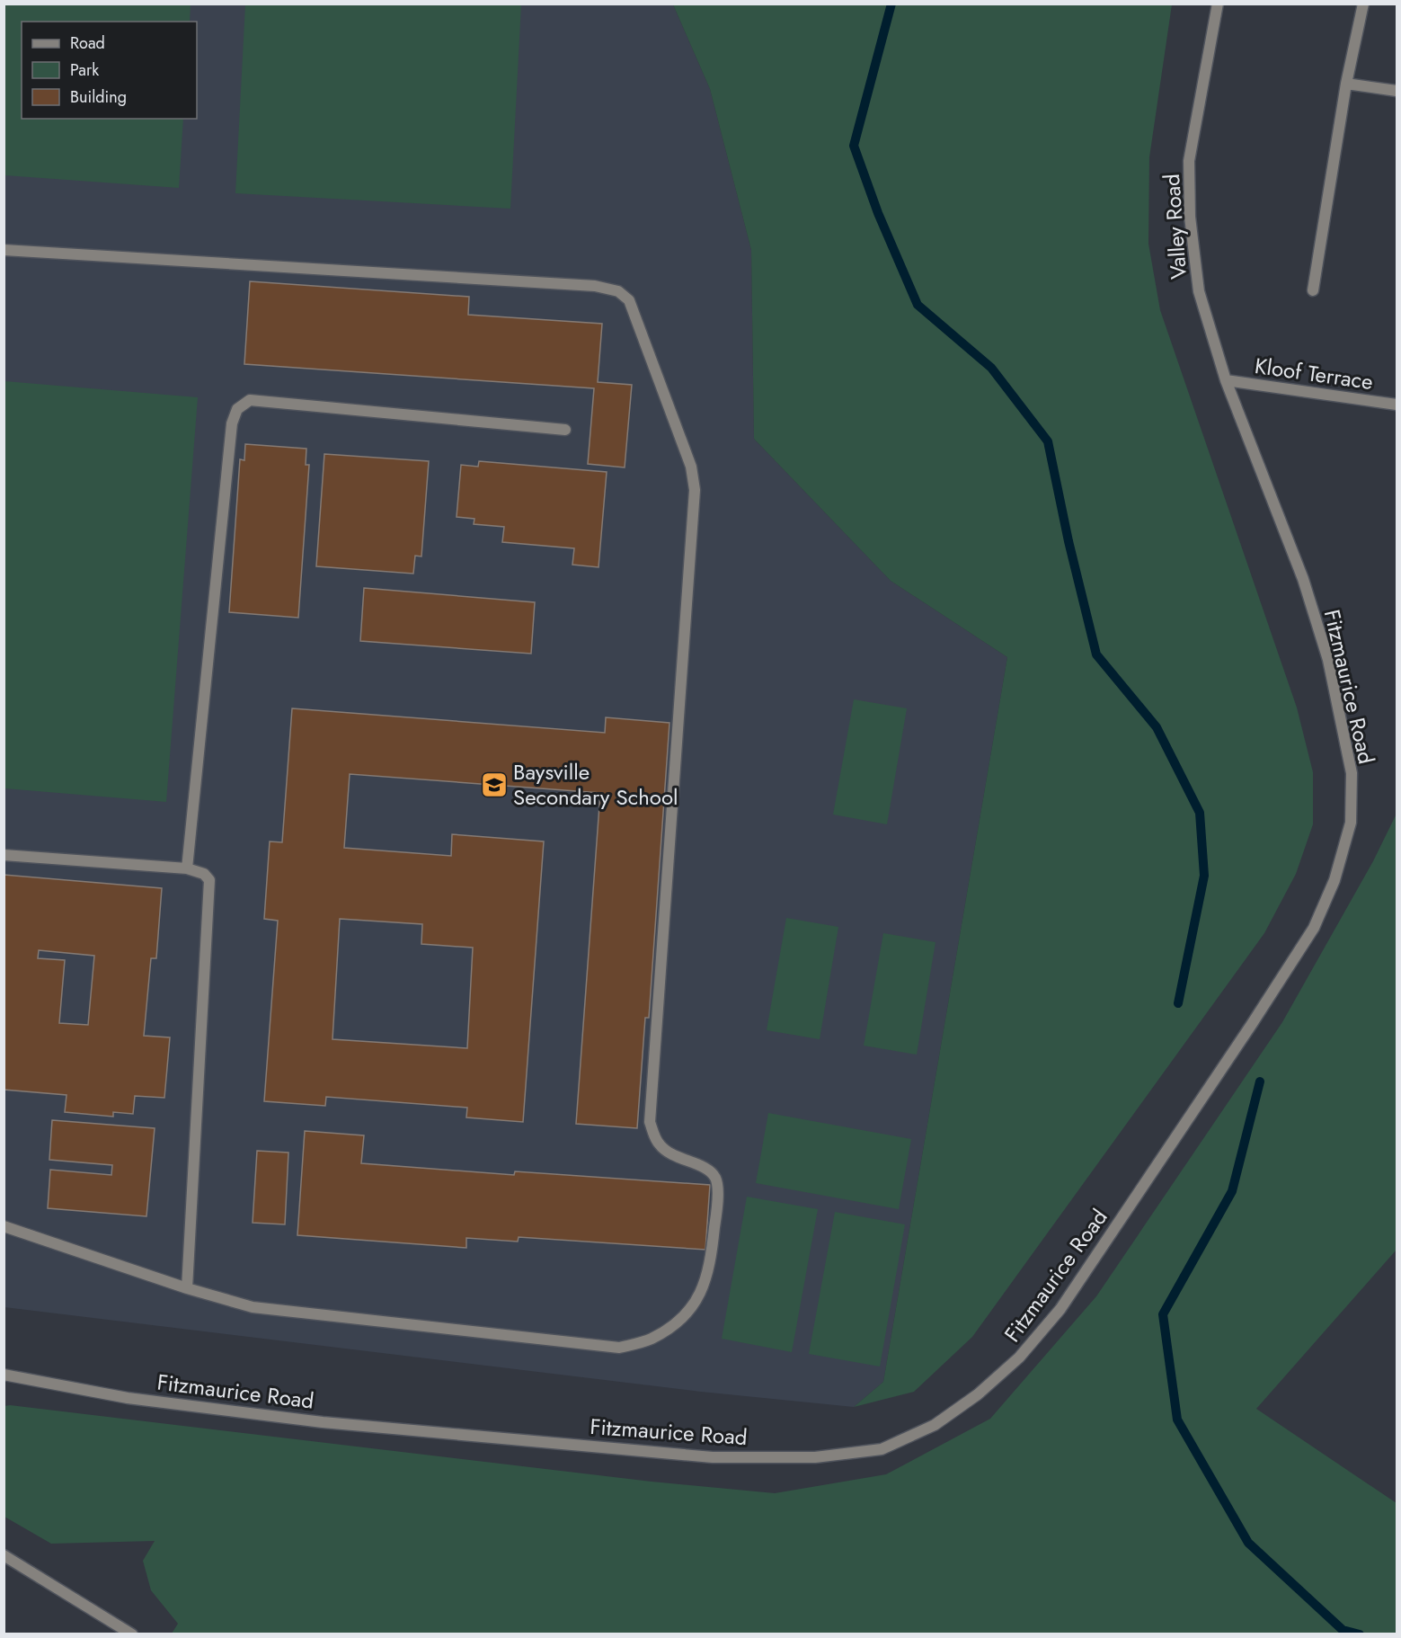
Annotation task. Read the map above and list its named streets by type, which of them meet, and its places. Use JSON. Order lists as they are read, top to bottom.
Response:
{
  "streets": {
    "street": ["Valley Road", "Kloof Terrace", "Fitzmaurice Road"]
  },
  "crossings": [
    ["Valley Road", "Kloof Terrace"],
    ["Valley Road", "Fitzmaurice Road"],
    ["Kloof Terrace", "Fitzmaurice Road"]
  ],
  "places": {
    "school or university": ["Baysville Secondary School"]
  },
  "legend": ["Road", "Park", "Building"]
}
